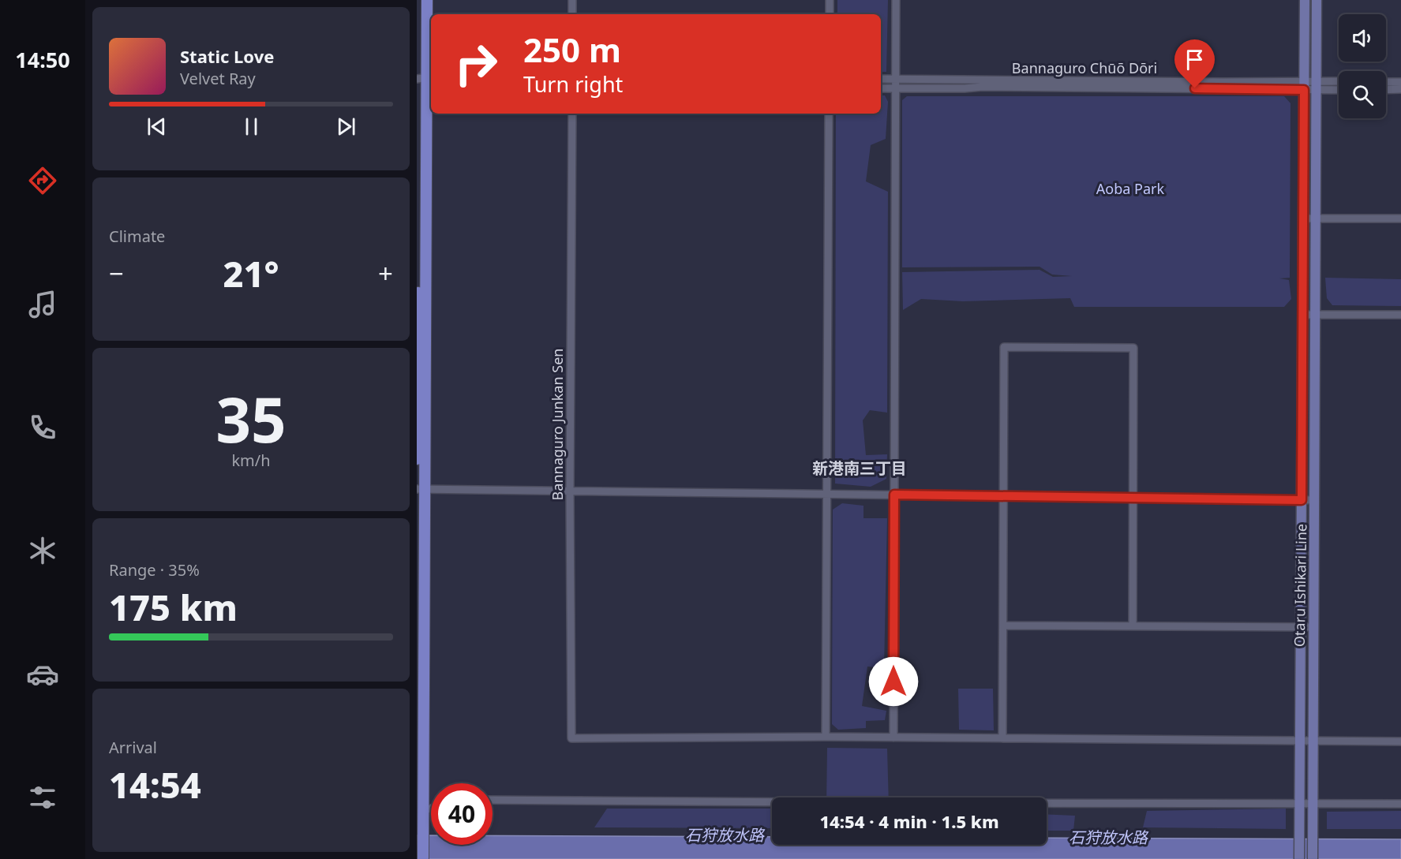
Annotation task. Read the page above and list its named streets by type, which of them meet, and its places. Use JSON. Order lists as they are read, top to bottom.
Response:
{
  "streets": {
    "main road": ["Otaru Ishikari Line"],
    "street": ["Bannaguro Chūō Dōri", "Bannaguro Junkan Sen"]
  },
  "crossings": [
    ["Bannaguro Chūō Dōri", "Otaru Ishikari Line"]
  ],
  "districts": ["新港南三丁目"],
  "water": ["石狩放水路"],
  "parks": ["Aoba Park"],
  "page": {
    "tabs": "14:50",
    "turn": ["250 m", "Turn right"],
    "song": ["Static Love", "Velvet Ray"],
    "tile": [
      "Climate",
      ["35", "km/h"],
      ["Range · 35%", "175 km"],
      ["Arrival", "14:54"]
    ],
    "heat": ["−", "21°", "+"],
    "limit": "40",
    "trip": "14:54 · 4 min · 1.5 km"
  }
}
